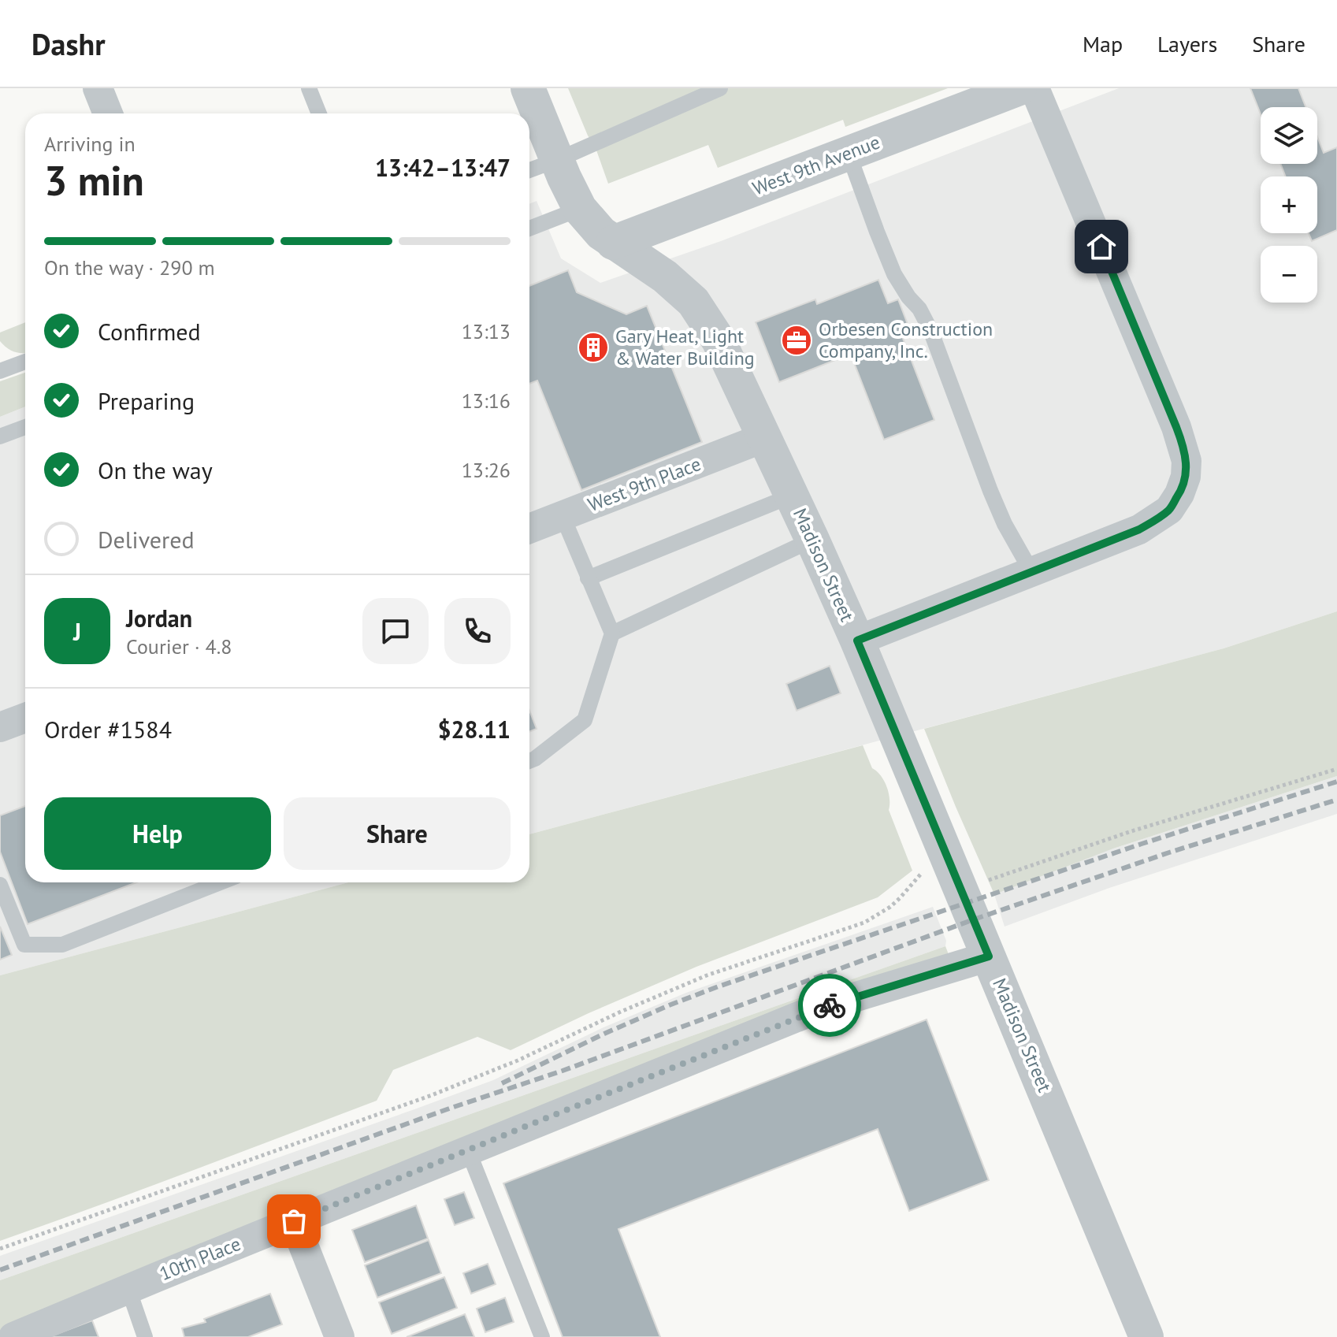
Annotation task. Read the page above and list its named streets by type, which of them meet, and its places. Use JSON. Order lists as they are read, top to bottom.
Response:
{
  "streets": {
    "street": [
      "West 9th Avenue",
      "West 9th Place",
      "Madison Street",
      "10th Place"
    ]
  },
  "crossings": [
    ["West 9th Avenue", "Madison Street"],
    ["West 9th Place", "Madison Street"],
    ["Madison Street", "10th Place"]
  ],
  "places": {
    "office": ["Orbesen Construction Company, Inc."],
    "building": ["Gary Heat, Light & Water Building"]
  },
  "page": {
    "header": "Dashr",
    "nav": ["Map", "Layers", "Share"],
    "map_buttons": ["+", "−"],
    "heading": ["3 min", "Arriving in", "13:42–13:47"],
    "panel": [
      "Jordan",
      "Courier · 4.8",
      "Order #1584",
      "$28.11"
    ],
    "bar": "On the way · 290 m",
    "list": [
      ["Confirmed", "13:13"],
      ["Preparing", "13:16"],
      ["On the way", "13:26"],
      "Delivered"
    ],
    "round": "J",
    "buttons": ["Help", "Share"]
  }
}
